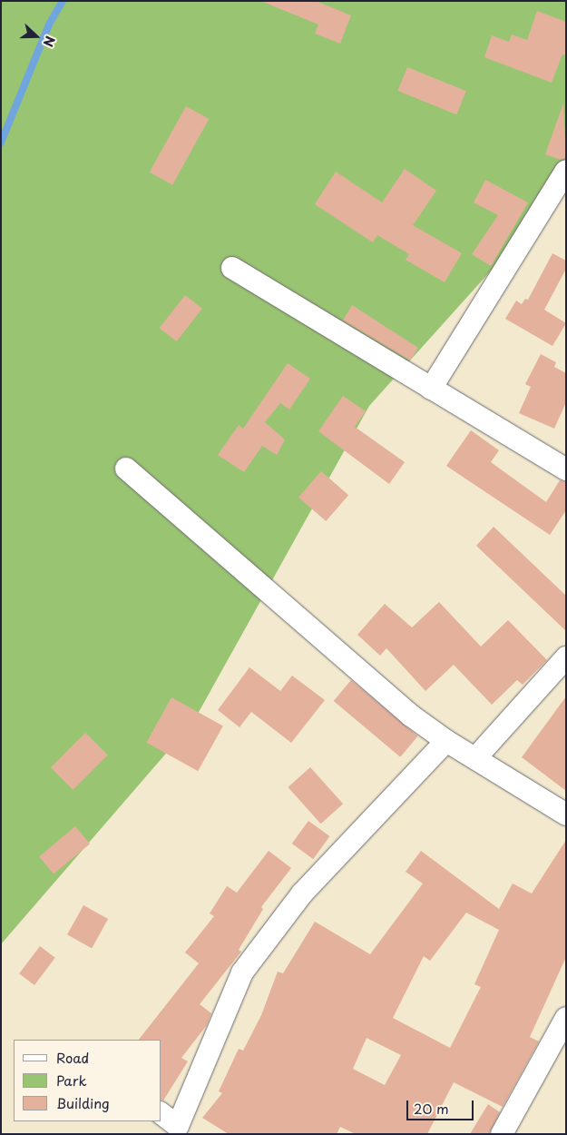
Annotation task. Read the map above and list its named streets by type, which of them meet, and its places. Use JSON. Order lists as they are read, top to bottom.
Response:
{
  "legend": ["Road", "Park", "Building"],
  "scale_bar": "20 m",
  "north": "right"
}
